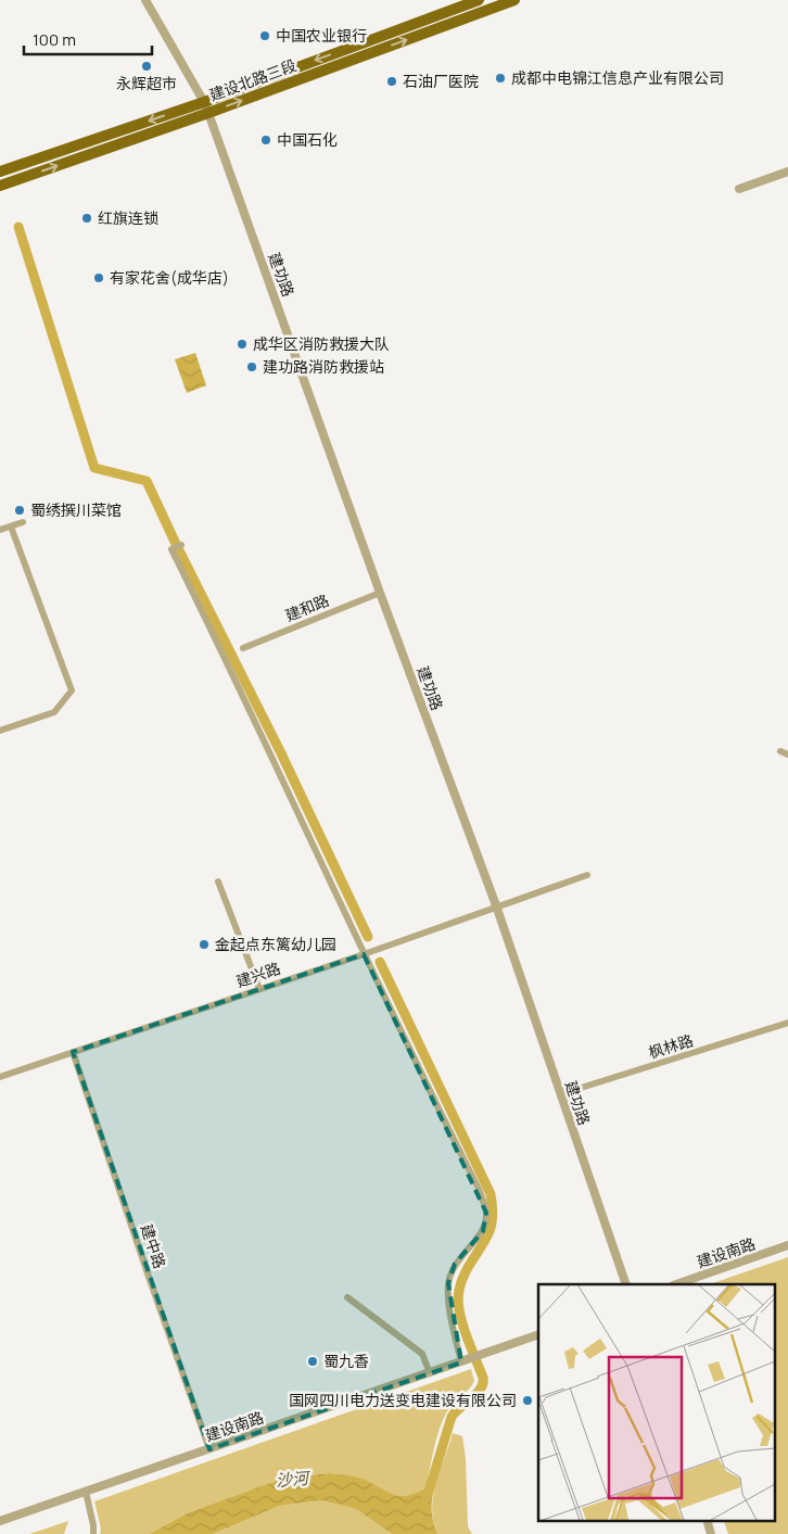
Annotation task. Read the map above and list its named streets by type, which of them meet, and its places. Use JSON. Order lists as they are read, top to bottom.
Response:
{
  "streets": {
    "main road": ["建设北路三段"],
    "street": [
      "建功路",
      "建和路",
      "建兴路",
      "枫林路",
      "建中路",
      "建设南路"
    ]
  },
  "crossings": [
    ["建设北路三段", "建功路"],
    ["建功路", "建和路"],
    ["建功路", "建兴路"],
    ["建功路", "枫林路"],
    ["建兴路", "建中路"],
    ["建中路", "建设南路"]
  ],
  "water": ["沙河"],
  "places": [
    "中国农业银行",
    "永辉超市",
    "成都中电锦江信息产业有限公司",
    "石油厂医院",
    "中国石化",
    "红旗连锁",
    "有家花舍(成华店)",
    "成华区消防救援大队",
    "建功路消防救援站",
    "蜀绣撰川菜馆",
    "金起点东篱幼儿园",
    "蜀九香",
    "国网四川电力送变电建设有限公司"
  ],
  "scale_bar": "100 m"
}
